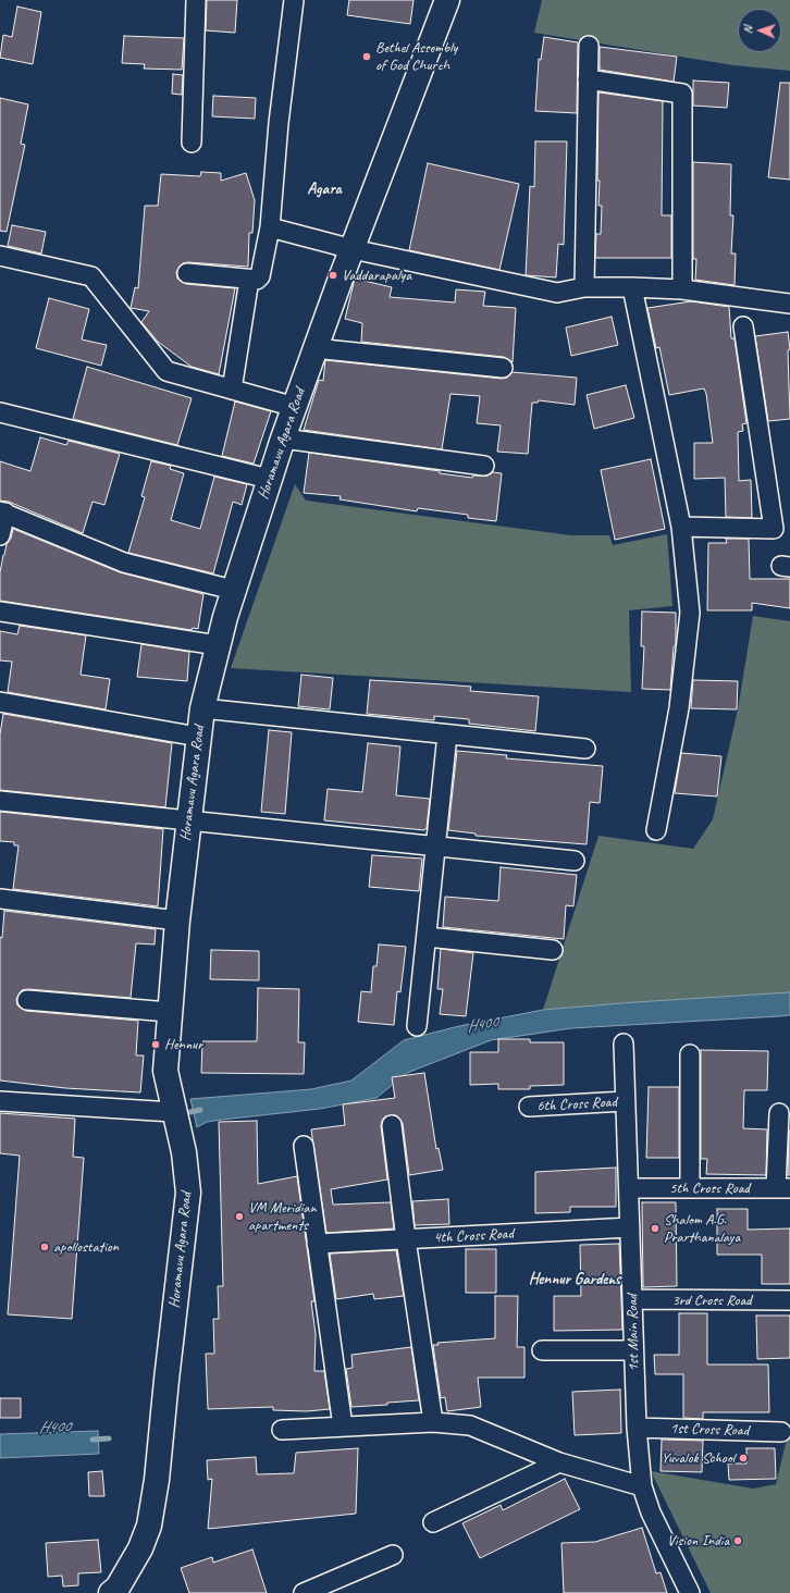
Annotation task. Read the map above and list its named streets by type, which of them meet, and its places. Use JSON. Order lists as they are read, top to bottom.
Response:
{
  "streets": {
    "street": [
      "Horamavu Agara Road",
      "6th Cross Road",
      "5th Cross Road",
      "4th Cross Road",
      "3rd Cross Road",
      "1st Main Road",
      "1st Cross Road"
    ]
  },
  "crossings": [
    ["6th Cross Road", "1st Main Road"],
    ["5th Cross Road", "1st Main Road"],
    ["4th Cross Road", "1st Main Road"],
    ["3rd Cross Road", "1st Main Road"],
    ["1st Main Road", "1st Cross Road"]
  ],
  "districts": ["Agara", "Hennur Gardens"],
  "water": ["H400"],
  "places": [
    "Bethel Assembly of God Church",
    "Vaddarapalya",
    "Hennur",
    "VM Meridian apartments",
    "Shalom A.G. Prarthanalaya",
    "apollostation",
    "Yuvalok School",
    "Vision India"
  ],
  "north": "left"
}
